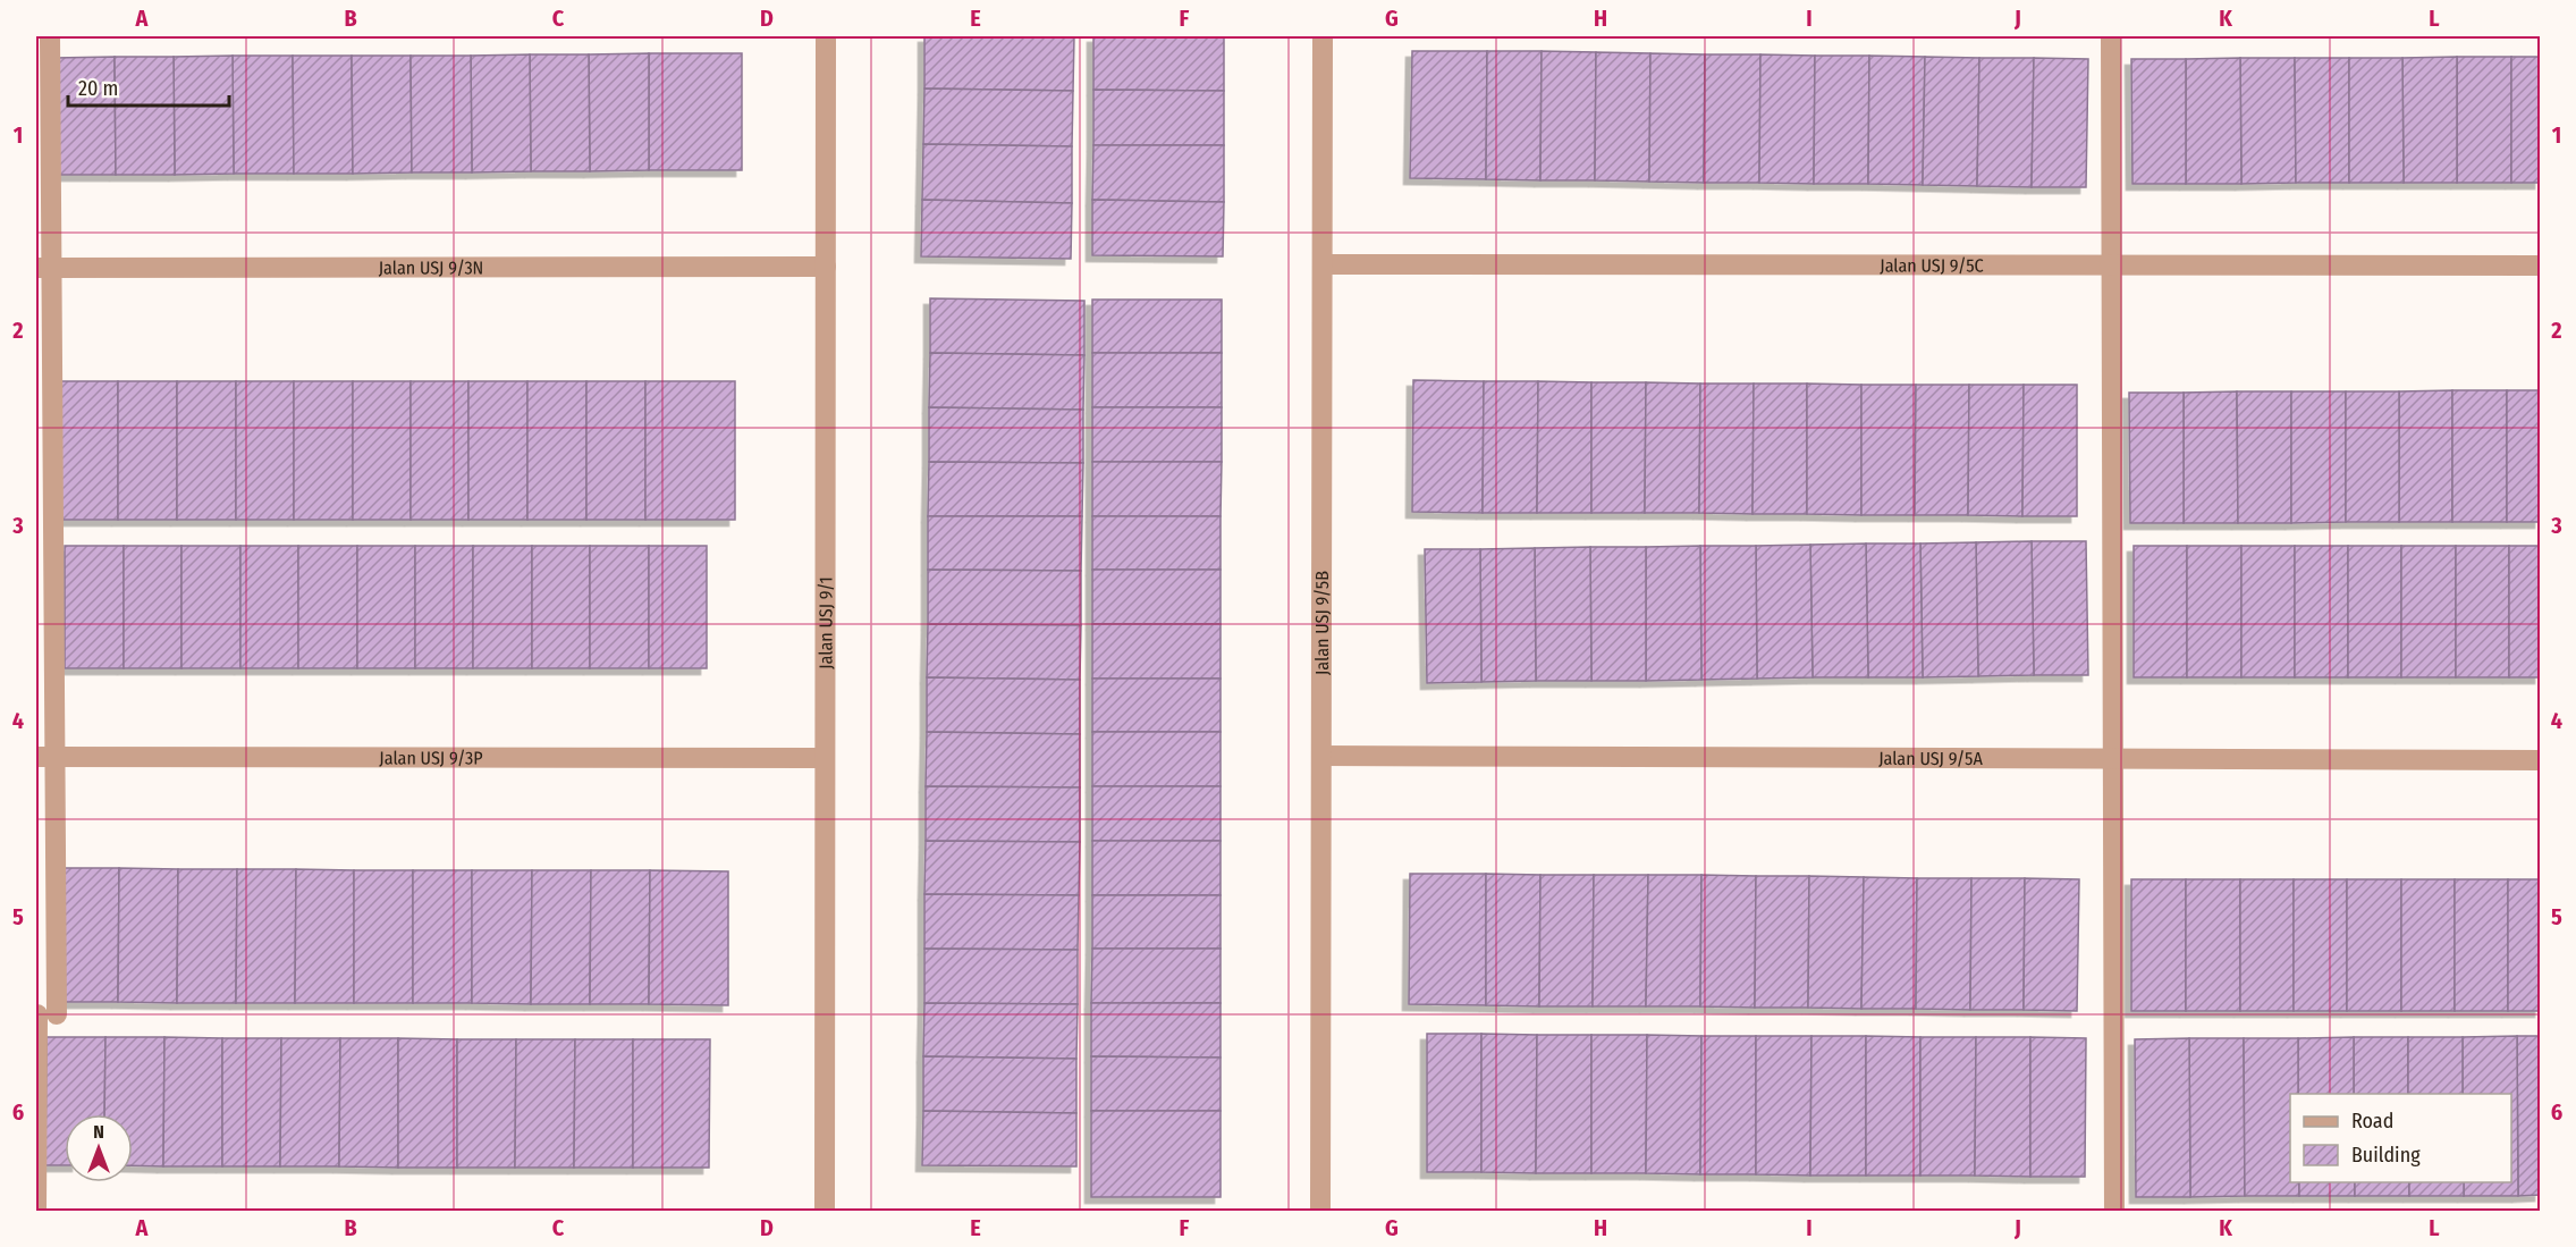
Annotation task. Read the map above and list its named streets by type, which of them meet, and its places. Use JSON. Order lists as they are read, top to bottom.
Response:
{
  "streets": {
    "street": [
      "Jalan USJ 9/5C",
      "Jalan USJ 9/3N",
      "Jalan USJ 9/1",
      "Jalan USJ 9/5B",
      "Jalan USJ 9/3P",
      "Jalan USJ 9/5A"
    ]
  },
  "crossings": [
    ["Jalan USJ 9/5C", "Jalan USJ 9/5B"],
    ["Jalan USJ 9/3N", "Jalan USJ 9/1"],
    ["Jalan USJ 9/1", "Jalan USJ 9/3P"],
    ["Jalan USJ 9/5B", "Jalan USJ 9/5A"]
  ],
  "legend": ["Road", "Building"],
  "scale_bar": "20 m",
  "north": "top",
  "grid": {
    "columns": [
      "A",
      "B",
      "C",
      "D",
      "E",
      "F",
      "G",
      "H",
      "I",
      "J",
      "K",
      "L"
    ],
    "rows": [
      "1",
      "2",
      "3",
      "4",
      "5",
      "6"
    ]
  }
}
